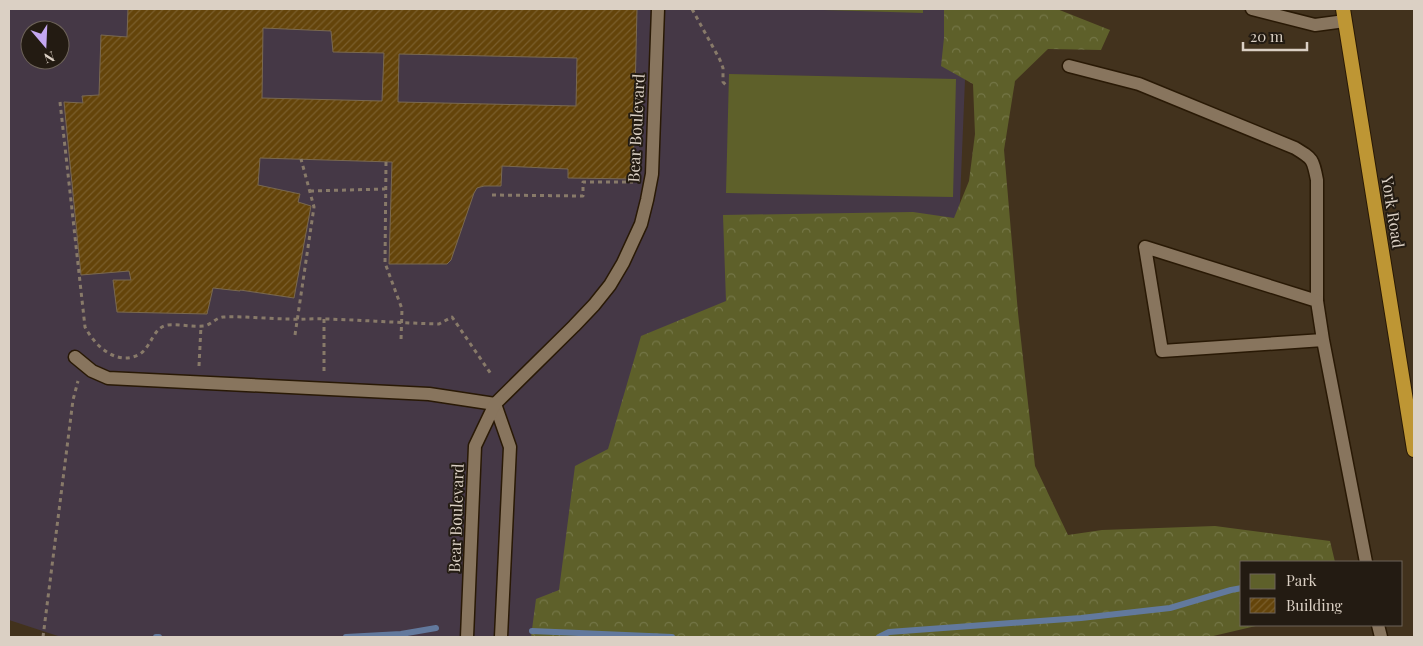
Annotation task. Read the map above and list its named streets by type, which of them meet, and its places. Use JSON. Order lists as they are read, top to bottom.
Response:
{
  "streets": {
    "highway": ["York Road"],
    "lane": ["Bear Boulevard"]
  },
  "legend": ["Park", "Building"],
  "scale_bar": "20 m",
  "north": "bottom"
}
